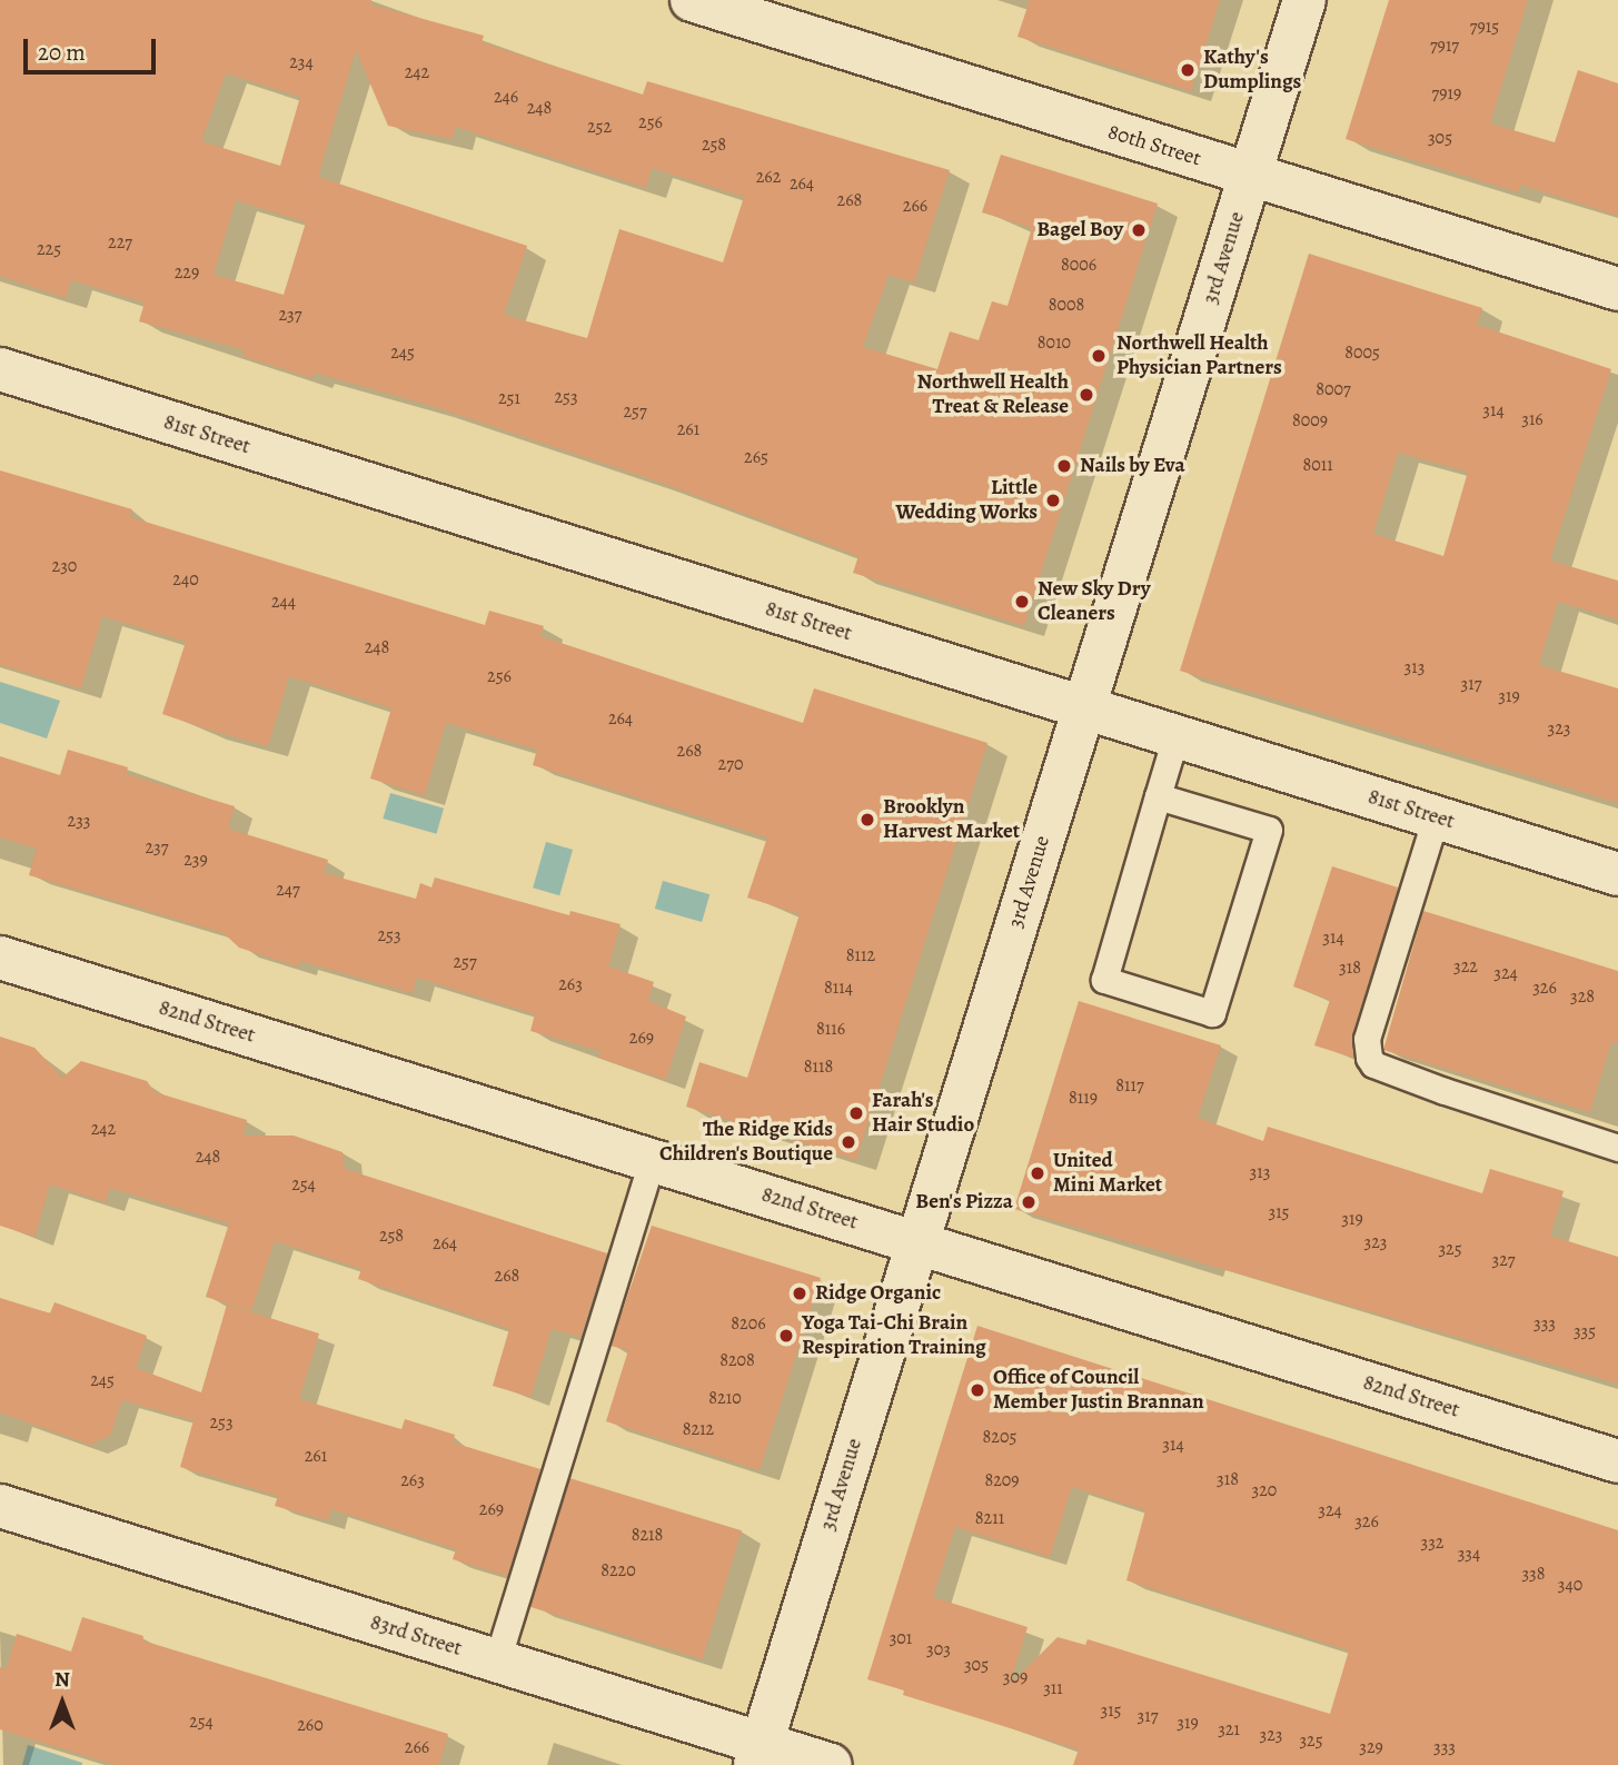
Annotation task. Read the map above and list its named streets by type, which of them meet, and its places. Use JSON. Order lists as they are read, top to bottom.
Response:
{
  "streets": {
    "street": [
      "80th Street",
      "3rd Avenue",
      "81st Street",
      "82nd Street",
      "83rd Street"
    ]
  },
  "crossings": [
    ["80th Street", "3rd Avenue"],
    ["3rd Avenue", "81st Street"],
    ["3rd Avenue", "82nd Street"],
    ["3rd Avenue", "83rd Street"]
  ],
  "places": [
    "Kathy's Dumplings",
    "Bagel Boy",
    "Northwell Health Physician Partners",
    "Northwell Health Treat & Release",
    "Nails by Eva",
    "Little Wedding Works",
    "New Sky Dry Cleaners",
    "Brooklyn Harvest Market",
    "Farah's Hair Studio",
    "The Ridge Kids Children's Boutique",
    "United Mini Market",
    "Ben's Pizza",
    "Ridge Organic",
    "Yoga Tai-Chi Brain Respiration Training",
    "Office of Council Member Justin Brannan"
  ],
  "house_numbers": [
    "7915",
    "7917",
    "234",
    "242",
    "7919",
    "246",
    "248",
    "256",
    "252",
    "305",
    "258",
    "262",
    "264",
    "268",
    "266",
    "227",
    "225",
    "8006",
    "229",
    "8008",
    "237",
    "8010",
    "245",
    "8005",
    "8007",
    "253",
    "251",
    "314",
    "257",
    "316",
    "8009",
    "261",
    "265",
    "8011",
    "230",
    "240",
    "244",
    "248",
    "313",
    "256",
    "317",
    "319",
    "264",
    "323",
    "268",
    "270",
    "233",
    "237",
    "239",
    "247",
    "253",
    "314",
    "8112",
    "257",
    "322",
    "318",
    "324",
    "263",
    "8114",
    "326",
    "328",
    "8116",
    "269",
    "8118",
    "8117",
    "8119",
    "242",
    "248",
    "313",
    "254",
    "315",
    "319",
    "258",
    "323",
    "264",
    "325",
    "327",
    "268",
    "8206",
    "333",
    "335",
    "8208",
    "245",
    "8210",
    "253",
    "8212",
    "8205",
    "314",
    "261",
    "318",
    "263",
    "8209",
    "320",
    "269",
    "324",
    "8211",
    "326",
    "8218",
    "332",
    "334",
    "8220",
    "338",
    "340",
    "301",
    "303",
    "305",
    "309",
    "311",
    "315",
    "317",
    "254",
    "319",
    "260",
    "321",
    "323",
    "325",
    "266",
    "329",
    "333"
  ],
  "scale_bar": "20 m",
  "north": "top"
}
